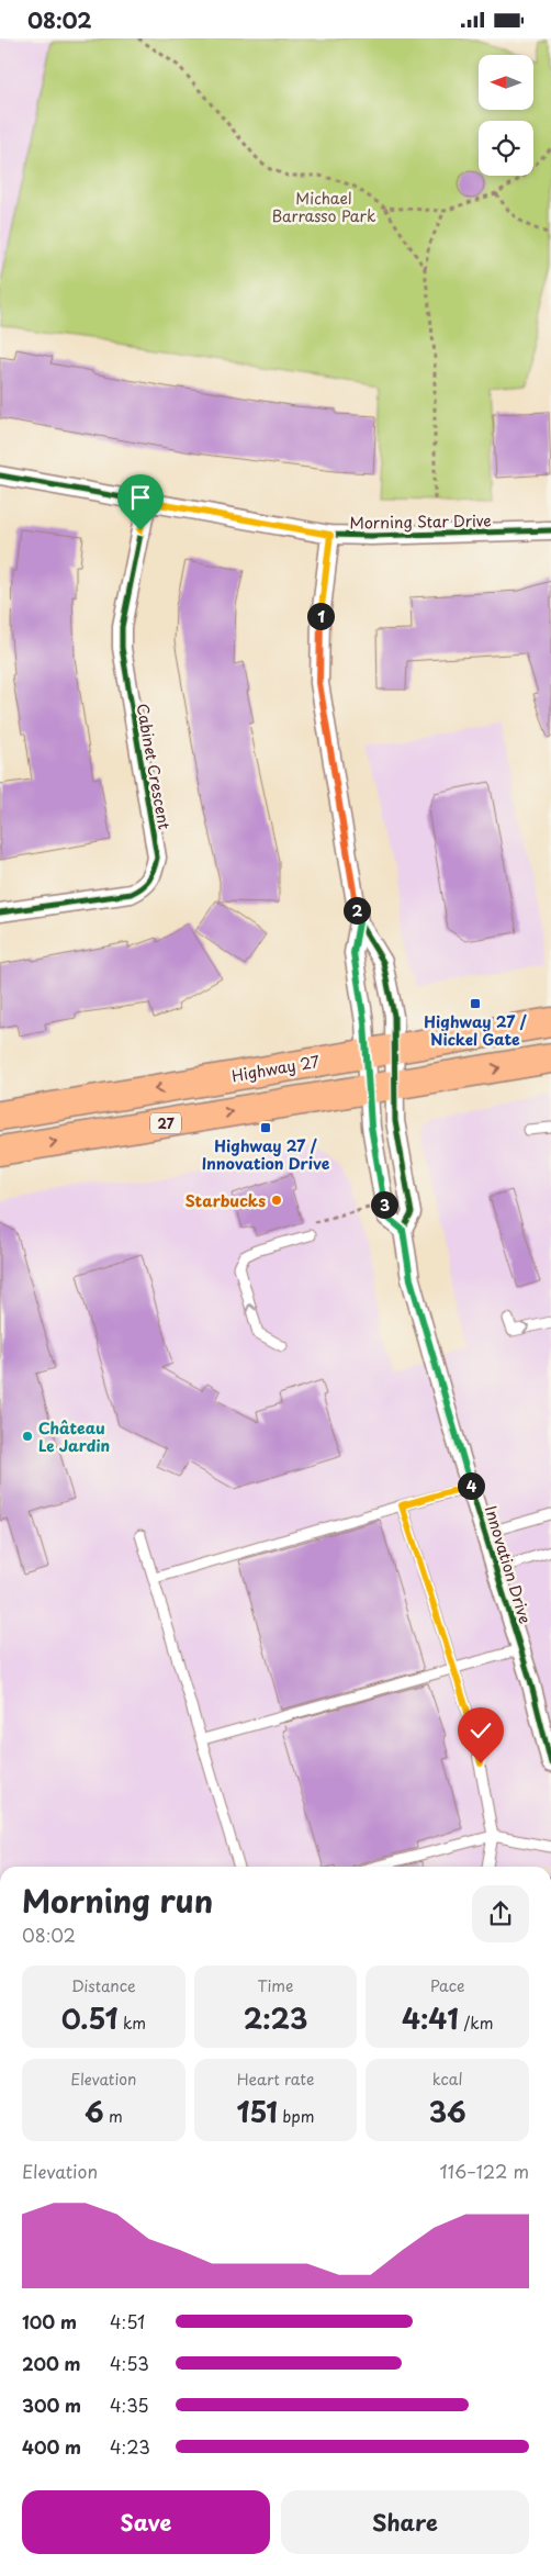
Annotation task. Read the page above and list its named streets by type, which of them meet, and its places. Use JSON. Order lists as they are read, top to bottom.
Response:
{
  "streets": {
    "main road": ["Highway 27", "27"],
    "street": ["Morning Star Drive", "Cabinet Crescent", "Innovation Drive"]
  },
  "crossings": [
    ["Morning Star Drive", "Cabinet Crescent"],
    ["Highway 27", "Innovation Drive"],
    ["27", "Innovation Drive"]
  ],
  "parks": ["Michael Barrasso Park"],
  "places": {
    "transit": ["Highway 27 / Nickel Gate", "Highway 27 / Innovation Drive"],
    "other": ["Starbucks", "Château Le Jardin"]
  },
  "north": "left",
  "page": {
    "status": "08:02",
    "pins": [
      "1",
      "2",
      "3",
      "4"
    ],
    "heading": ["Morning run", "08:02"],
    "stats": [
      ["Distance", "0.51 km"],
      ["Time", "2:23"],
      ["Pace", "4:41 /km"],
      ["Elevation", "6 m"],
      ["Heart rate", "151 bpm"],
      ["kcal", "36"]
    ],
    "chart": ["Elevation", "116–122 m"],
    "list": [
      {
        "name": "100 m",
        "note": "4:51"
      },
      {
        "name": "200 m",
        "note": "4:53"
      },
      {
        "name": "300 m",
        "note": "4:35"
      },
      {
        "name": "400 m",
        "note": "4:23"
      }
    ],
    "buttons": ["Save", "Share"]
  }
}
